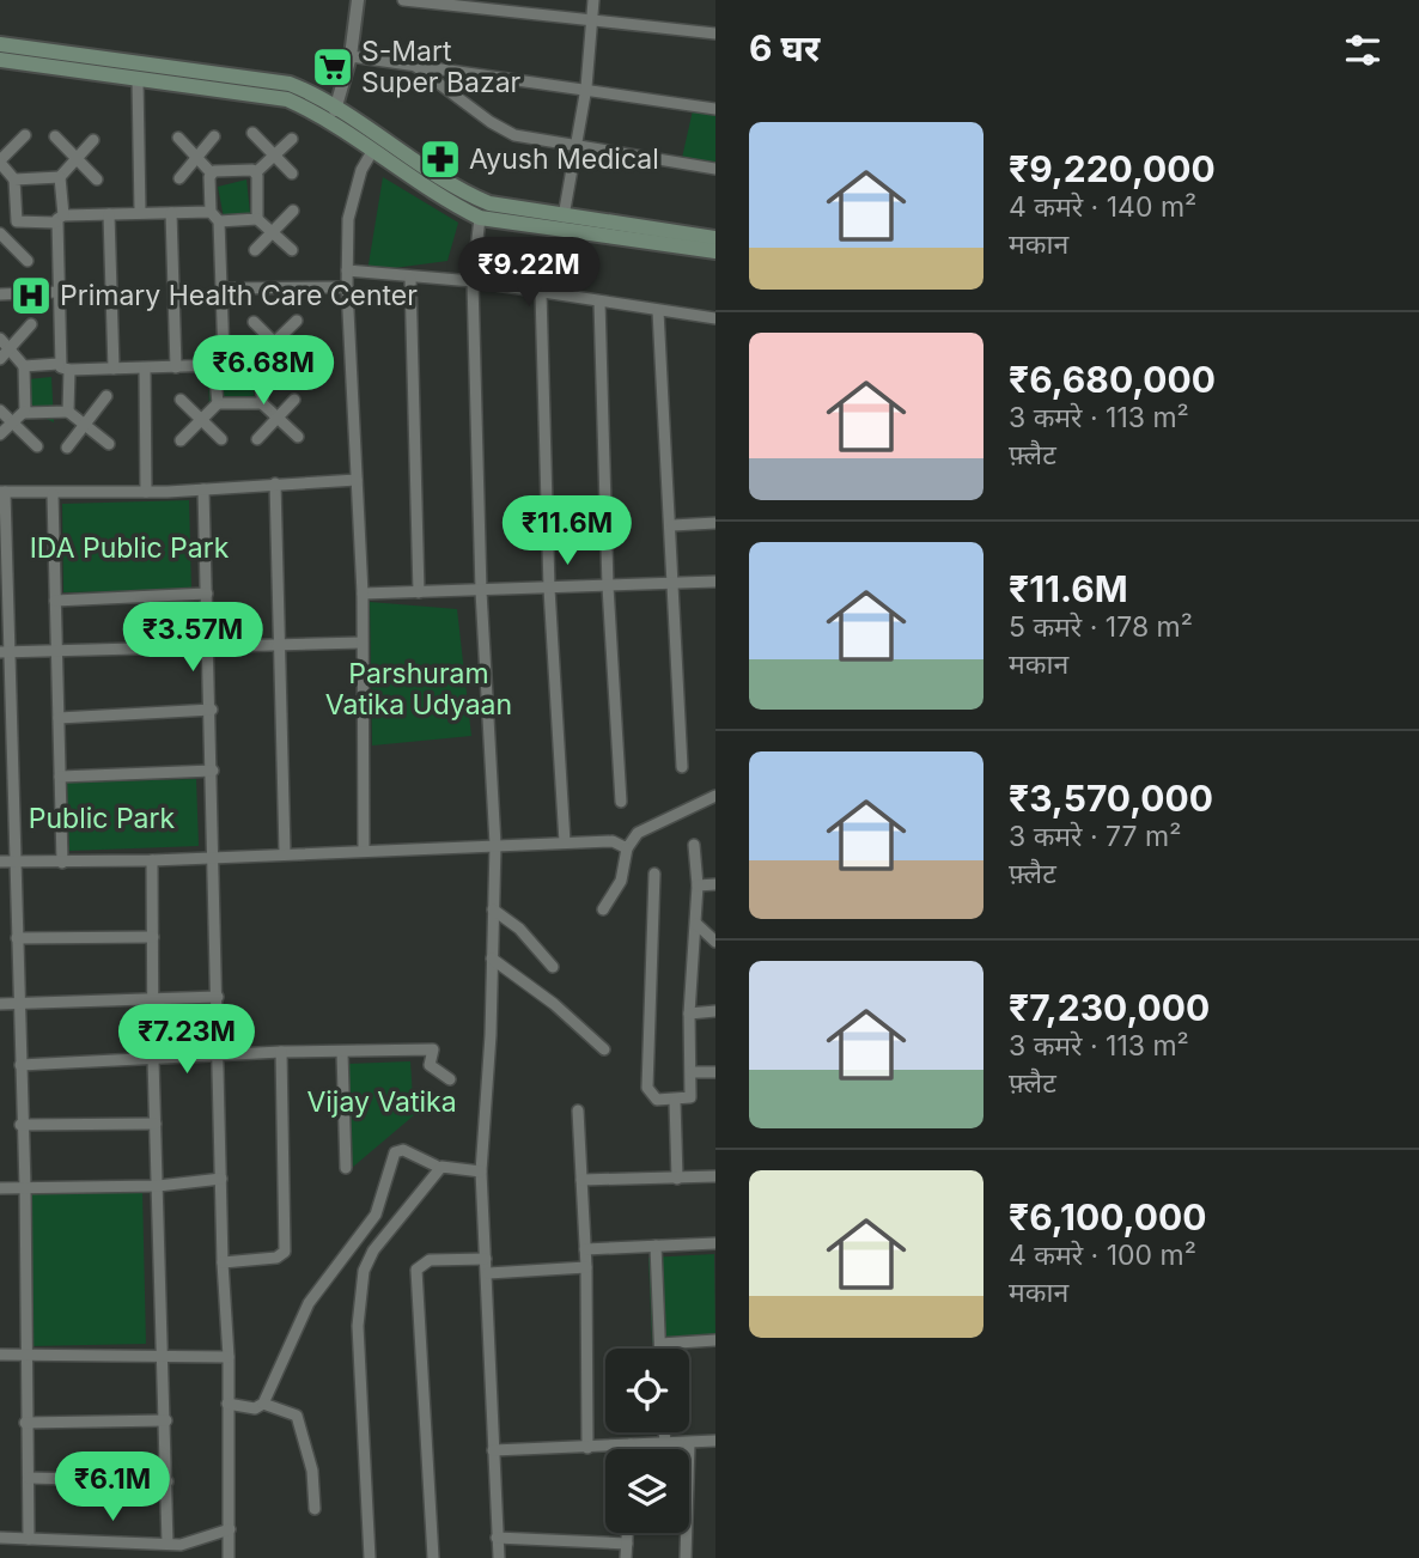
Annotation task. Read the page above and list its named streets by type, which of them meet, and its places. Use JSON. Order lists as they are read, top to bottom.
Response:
{
  "parks": [
    "IDA Public Park",
    "Parshuram Vatika Udyaan",
    "Public Park",
    "Vijay Vatika"
  ],
  "places": {
    "supermarket": ["S-Mart Super Bazar"],
    "pharmacy": ["Ayush Medical"],
    "hospital": ["Primary Health Care Center"]
  },
  "page": {
    "heading": "6 घर",
    "list": [
      {
        "name": "₹9,220,000",
        "note": "4 कमरे · 140 m² · मकान"
      },
      {
        "name": "₹6,680,000",
        "note": "3 कमरे · 113 m² · फ़्लैट"
      },
      {
        "name": "₹11.6M",
        "note": "5 कमरे · 178 m² · मकान"
      },
      {
        "name": "₹3,570,000",
        "note": "3 कमरे · 77 m² · फ़्लैट"
      },
      {
        "name": "₹7,230,000",
        "note": "3 कमरे · 113 m² · फ़्लैट"
      },
      {
        "name": "₹6,100,000",
        "note": "4 कमरे · 100 m² · मकान"
      }
    ],
    "price": [
      "₹9.22M",
      "₹6.68M",
      "₹11.6M",
      "₹3.57M",
      "₹7.23M",
      "₹6.1M"
    ]
  }
}
